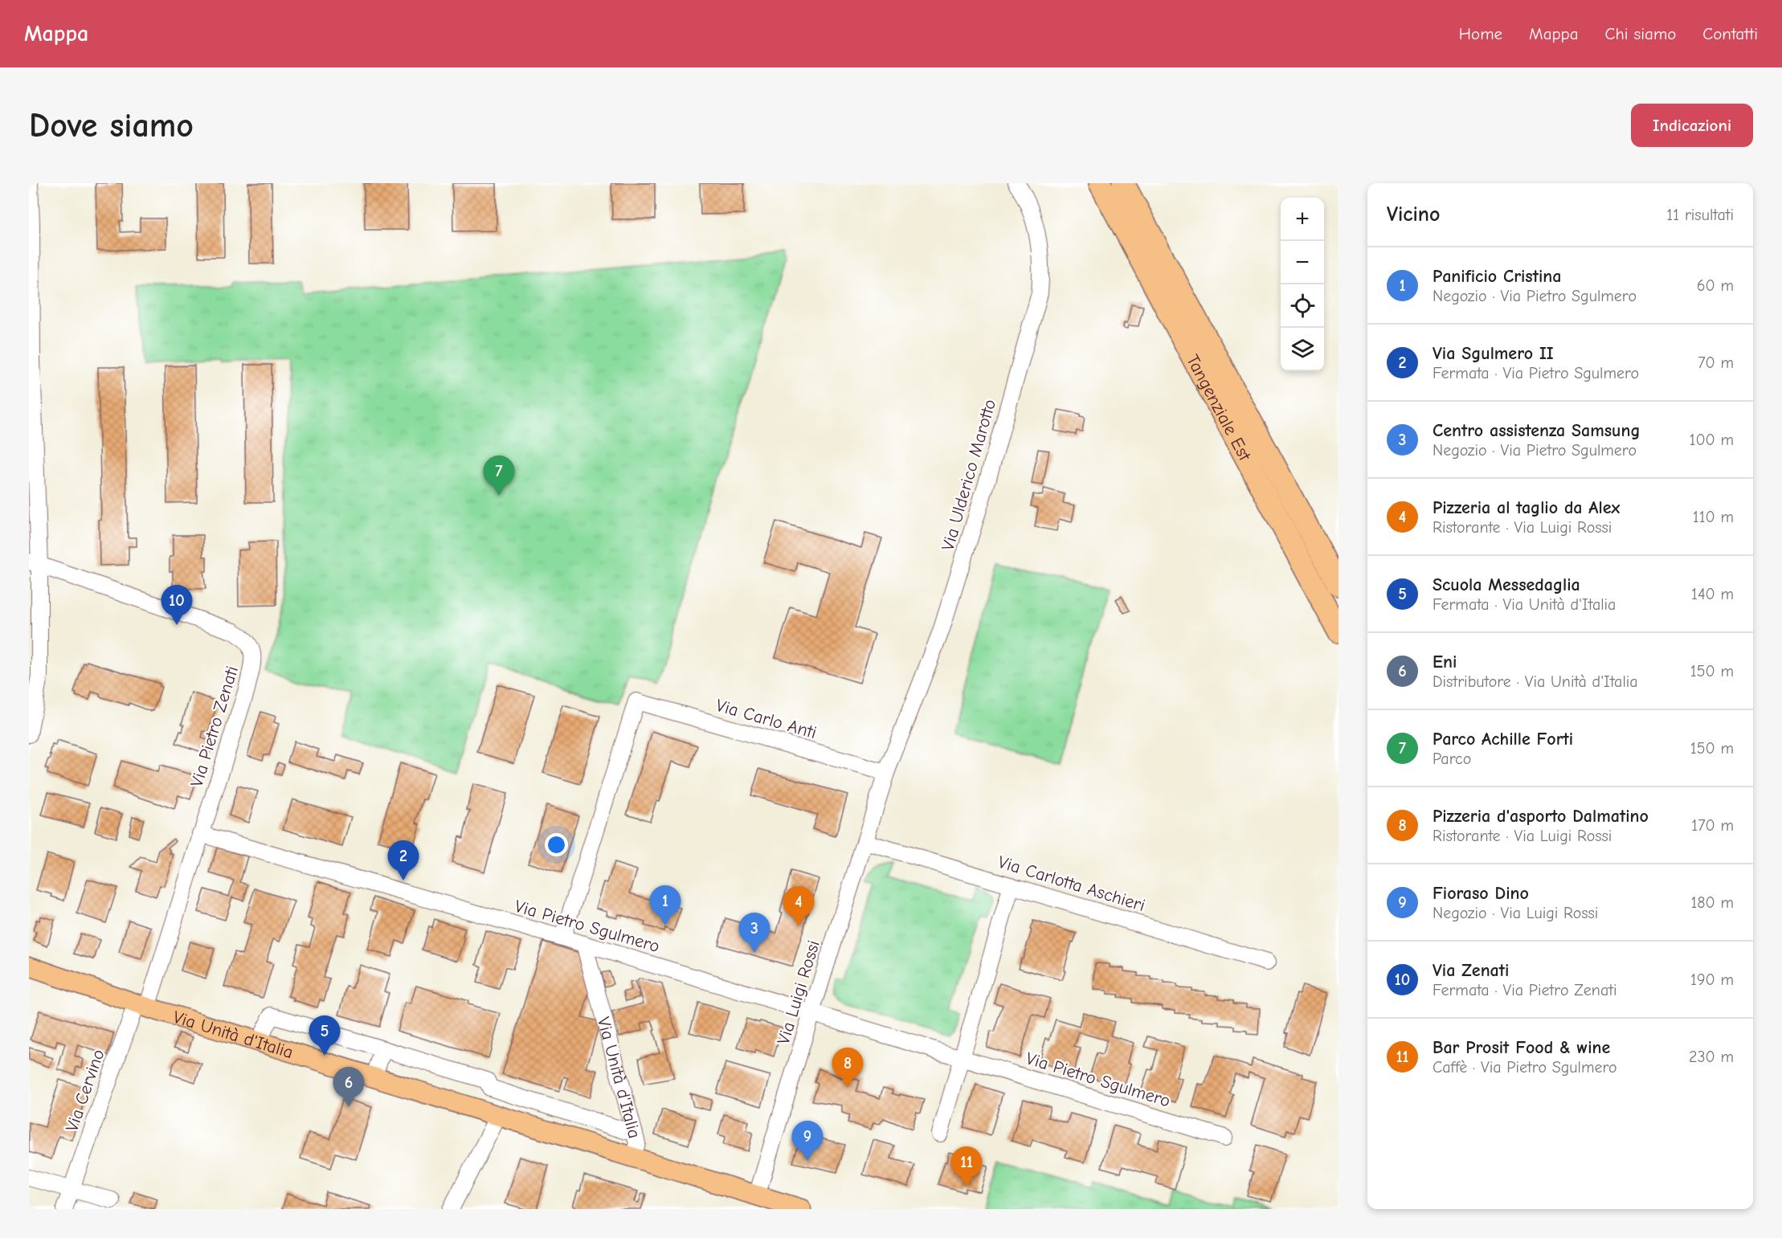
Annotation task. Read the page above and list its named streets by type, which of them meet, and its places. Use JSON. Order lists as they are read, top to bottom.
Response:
{
  "streets": {
    "highway": ["Tangenziale Est"],
    "main road": ["Via Unità d'Italia"],
    "street": [
      "Via Ulderico Marotto",
      "Via Carlo Anti",
      "Via Pietro Zenati",
      "Via Carlotta Aschieri",
      "Via Pietro Sgulmero",
      "Via Luigi Rossi",
      "Via Cervino"
    ]
  },
  "crossings": [
    ["Via Ulderico Marotto", "Via Carlo Anti"],
    ["Via Ulderico Marotto", "Via Luigi Rossi"],
    ["Via Carlo Anti", "Via Pietro Sgulmero"],
    ["Via Carlo Anti", "Via Luigi Rossi"],
    ["Via Pietro Zenati", "Via Pietro Sgulmero"],
    ["Via Pietro Zenati", "Via Unità d'Italia"],
    ["Via Pietro Zenati", "Via Cervino"],
    ["Via Carlotta Aschieri", "Via Luigi Rossi"],
    ["Via Pietro Sgulmero", "Via Luigi Rossi"],
    ["Via Pietro Sgulmero", "Via Unità d'Italia"],
    ["Via Luigi Rossi", "Via Unità d'Italia"],
    ["Via Unità d'Italia", "Via Cervino"]
  ],
  "page": {
    "header": "Mappa",
    "nav": [
      "Home",
      "Mappa",
      "Chi siamo",
      "Contatti"
    ],
    "buttons": "Indicazioni",
    "title": "Dove siamo",
    "heading": ["Vicino", "11 risultati"],
    "map_buttons": ["+", "−"],
    "list": [
      {
        "mark": "1",
        "name": "Panificio Cristina",
        "note": "Negozio · Via Pietro Sgulmero",
        "value": "60 m"
      },
      {
        "mark": "2",
        "name": "Via Sgulmero II",
        "note": "Fermata · Via Pietro Sgulmero",
        "value": "70 m"
      },
      {
        "mark": "3",
        "name": "Centro assistenza Samsung",
        "note": "Negozio · Via Pietro Sgulmero",
        "value": "100 m"
      },
      {
        "mark": "4",
        "name": "Pizzeria al taglio da Alex",
        "note": "Ristorante · Via Luigi Rossi",
        "value": "110 m"
      },
      {
        "mark": "5",
        "name": "Scuola Messedaglia",
        "note": "Fermata · Via Unità d'Italia",
        "value": "140 m"
      },
      {
        "mark": "6",
        "name": "Eni",
        "note": "Distributore · Via Unità d'Italia",
        "value": "150 m"
      },
      {
        "mark": "7",
        "name": "Parco Achille Forti",
        "note": "Parco",
        "value": "150 m"
      },
      {
        "mark": "8",
        "name": "Pizzeria d'asporto Dalmatino",
        "note": "Ristorante · Via Luigi Rossi",
        "value": "170 m"
      },
      {
        "mark": "9",
        "name": "Fioraso Dino",
        "note": "Negozio · Via Luigi Rossi",
        "value": "180 m"
      },
      {
        "mark": "10",
        "name": "Via Zenati",
        "note": "Fermata · Via Pietro Zenati",
        "value": "190 m"
      },
      {
        "mark": "11",
        "name": "Bar Prosit Food & wine",
        "note": "Caffè · Via Pietro Sgulmero",
        "value": "230 m"
      }
    ],
    "pins": [
      "7",
      "10",
      "2",
      "1",
      "4",
      "3",
      "5",
      "8",
      "6",
      "9",
      "11"
    ]
  }
}
